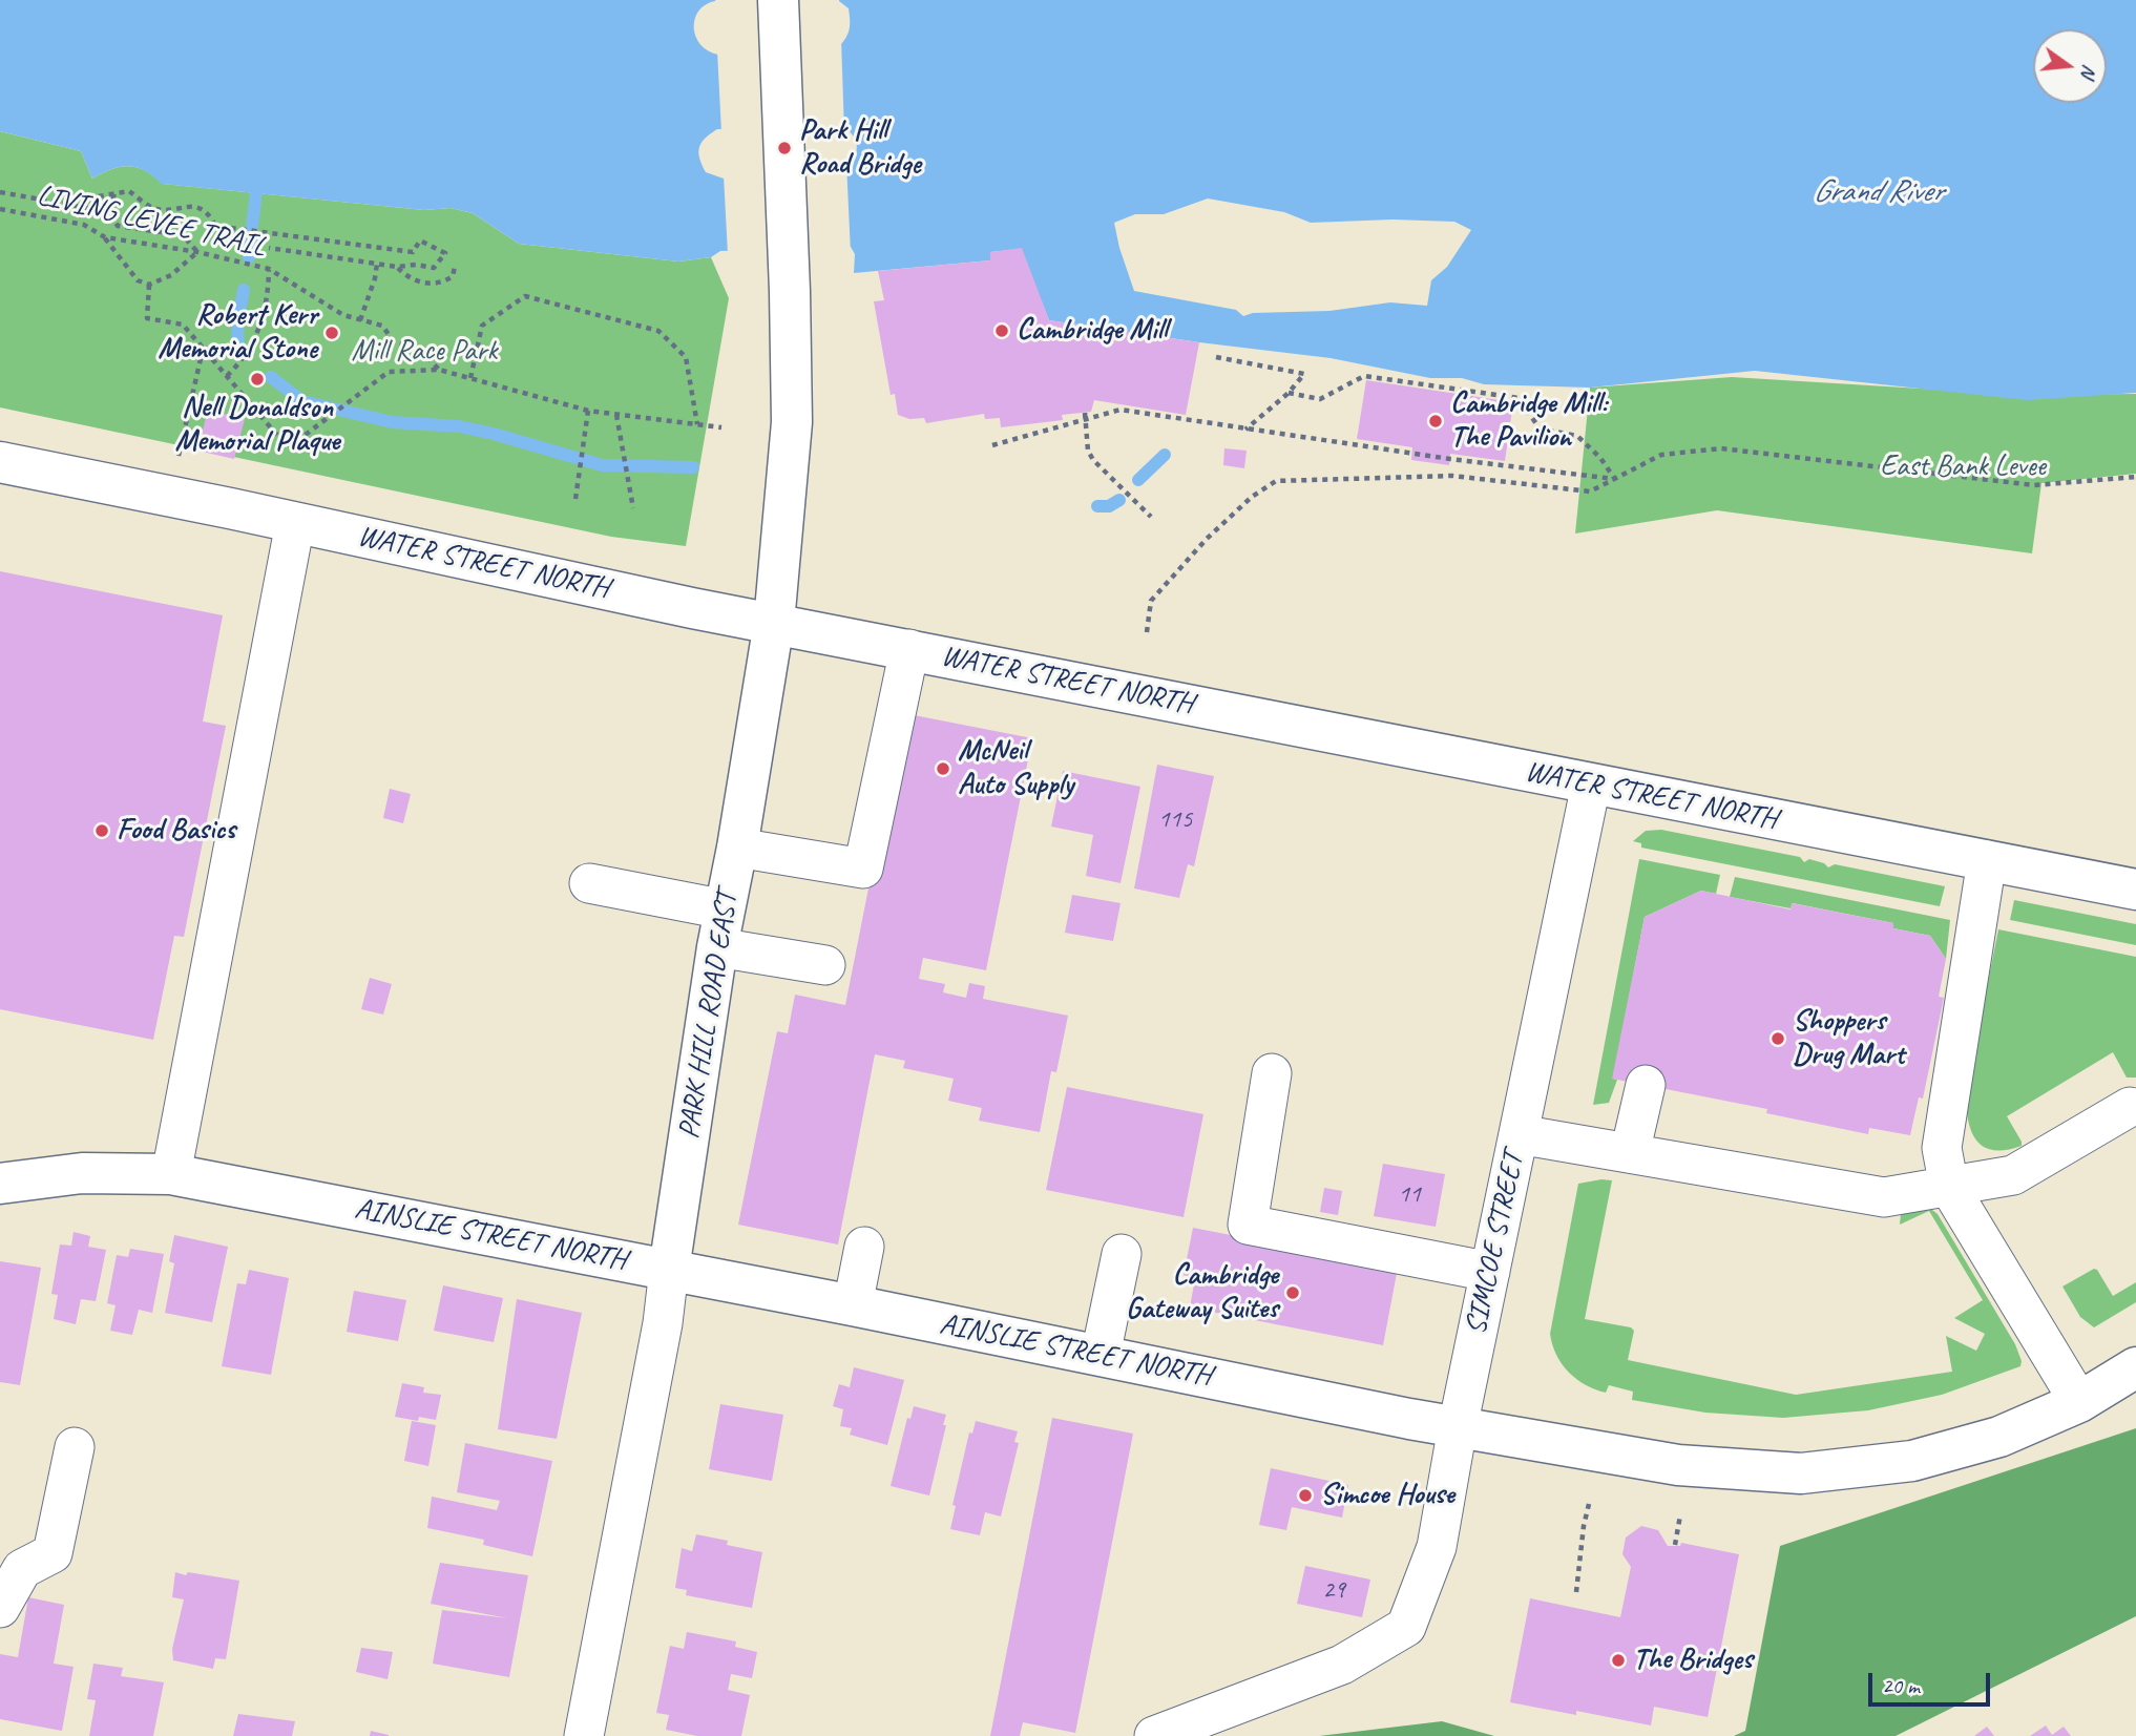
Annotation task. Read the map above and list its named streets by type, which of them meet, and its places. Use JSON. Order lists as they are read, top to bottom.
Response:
{
  "streets": {
    "main road": ["WATER STREET NORTH", "PARK HILL ROAD EAST", "AINSLIE STREET NORTH"],
    "street": ["SIMCOE STREET"],
    "path": ["LIVING LEVEE TRAIL"]
  },
  "crossings": [
    ["WATER STREET NORTH", "PARK HILL ROAD EAST"],
    ["WATER STREET NORTH", "SIMCOE STREET"],
    ["PARK HILL ROAD EAST", "AINSLIE STREET NORTH"],
    ["AINSLIE STREET NORTH", "SIMCOE STREET"]
  ],
  "water": ["Grand River"],
  "parks": ["Mill Race Park", "East Bank Levee"],
  "places": [
    "Park Hill Road Bridge",
    "Cambridge Mill",
    "Robert Kerr Memorial Stone",
    "Nell Donaldson Memorial Plaque",
    "Cambridge Mill: The Pavilion",
    "McNeil Auto Supply",
    "Food Basics",
    "Shoppers Drug Mart",
    "Cambridge Gateway Suites",
    "Simcoe House",
    "The Bridges"
  ],
  "house_numbers": ["115", "11", "29"],
  "scale_bar": "20 m",
  "north": "right"
}
